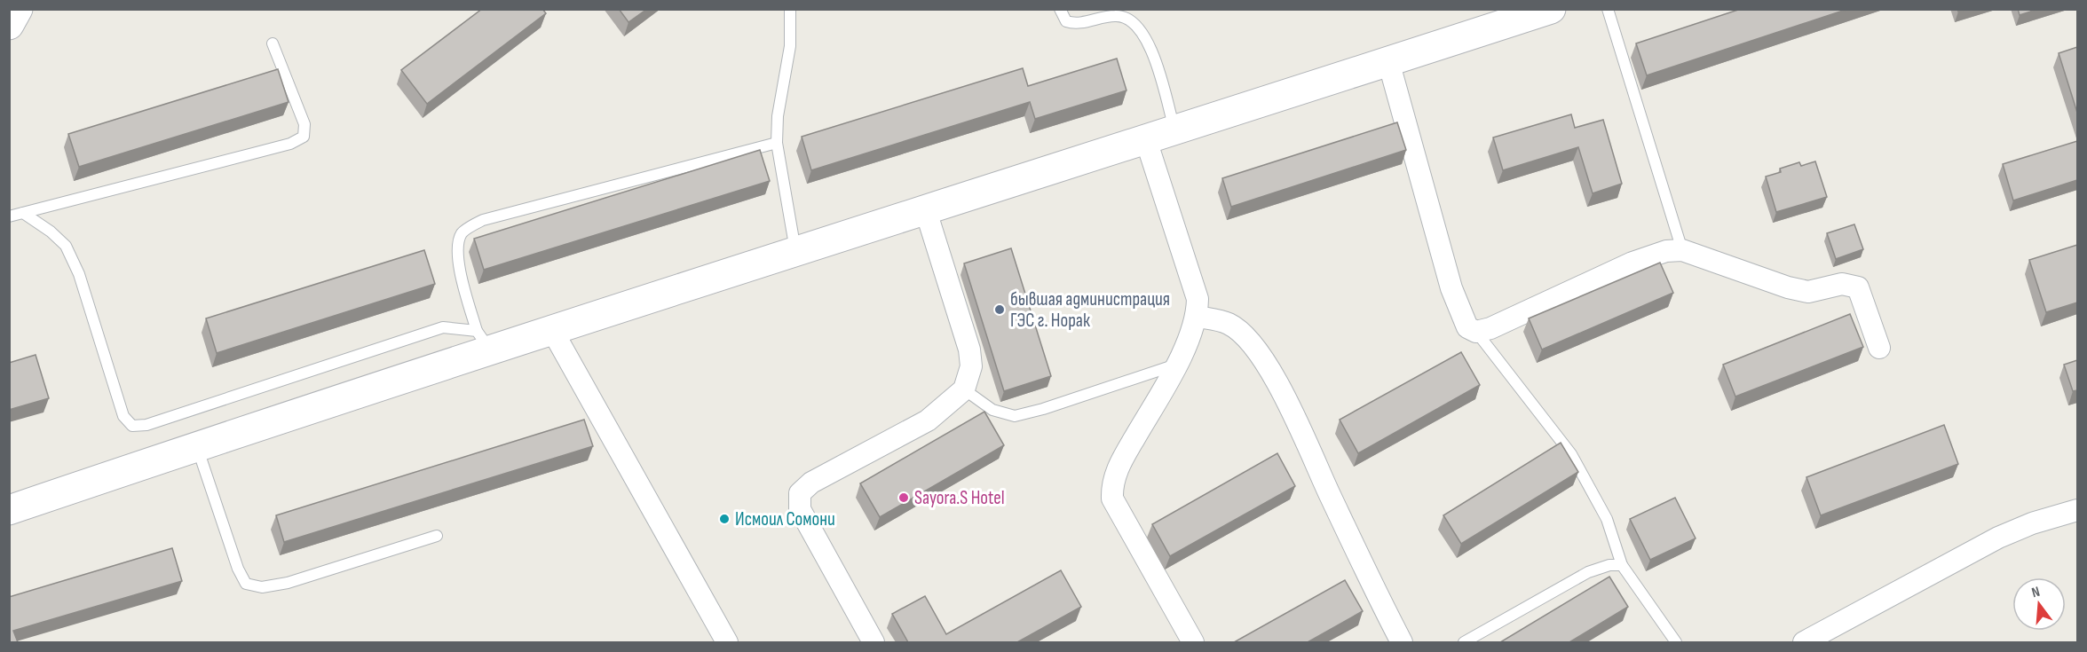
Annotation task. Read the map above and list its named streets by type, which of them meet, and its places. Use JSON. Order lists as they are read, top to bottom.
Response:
{
  "places": ["бывшая администрация ГЭС г. Норак", "Sayora.S Hotel", "Исмоил Сомони"],
  "north": "top"
}
